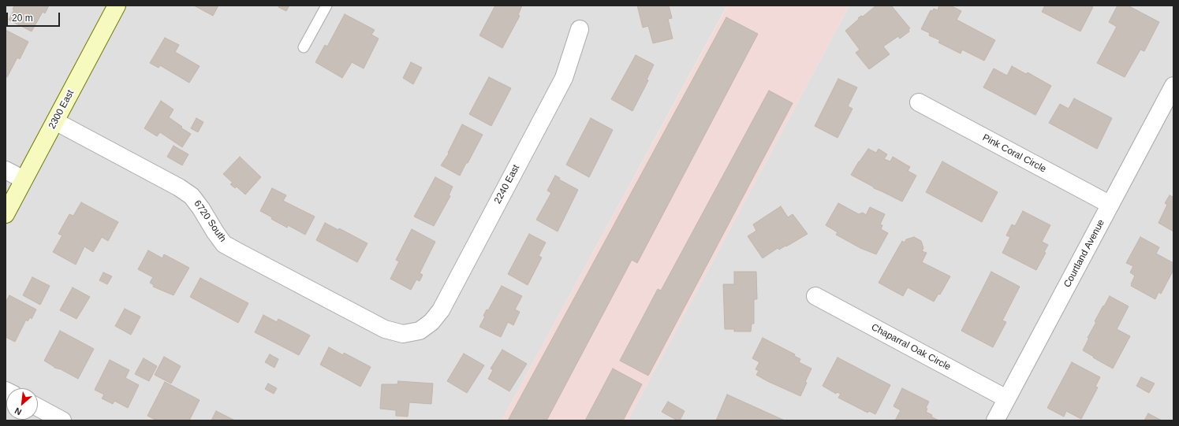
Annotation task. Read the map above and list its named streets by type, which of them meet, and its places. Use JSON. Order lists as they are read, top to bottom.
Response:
{
  "streets": {
    "street": [
      "2300 East",
      "Pink Coral Circle",
      "2240 East",
      "6720 South",
      "Courtland Avenue",
      "Chaparral Oak Circle"
    ]
  },
  "crossings": [
    ["2300 East", "6720 South"],
    ["Pink Coral Circle", "Courtland Avenue"],
    ["2240 East", "6720 South"],
    ["Courtland Avenue", "Chaparral Oak Circle"]
  ],
  "scale_bar": "20 m",
  "north": "bottom left"
}
